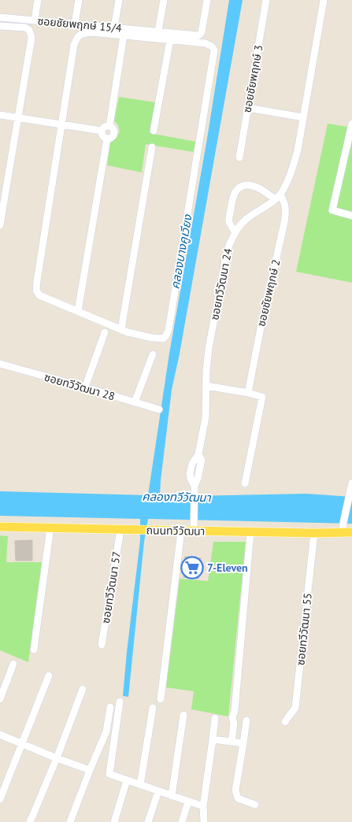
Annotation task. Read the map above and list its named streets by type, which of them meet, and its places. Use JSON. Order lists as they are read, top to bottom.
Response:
{
  "streets": {
    "main road": ["ถนนทวีวัฒนา"],
    "street": [
      "ซอยชัยพฤกษ์ 15/4",
      "ซอยชัยพฤกษ์ 3",
      "ซอยทวีวัฒนา 24",
      "ซอยชัยพฤกษ์ 2",
      "ซอยทวีวัฒนา 28",
      "ซอยทวีวัฒนา 57",
      "ซอยทวีวัฒนา 55"
    ]
  },
  "crossings": [
    ["ซอยทวีวัฒนา 24", "ซอยชัยพฤกษ์ 2"],
    ["ซอยทวีวัฒนา 24", "ถนนทวีวัฒนา"],
    ["ถนนทวีวัฒนา", "ซอยทวีวัฒนา 57"],
    ["ถนนทวีวัฒนา", "ซอยทวีวัฒนา 55"]
  ],
  "water": ["คลองบางคูเวียง", "คลองทวีวัฒนา"],
  "places": {
    "supermarket": ["7-Eleven"]
  }
}
